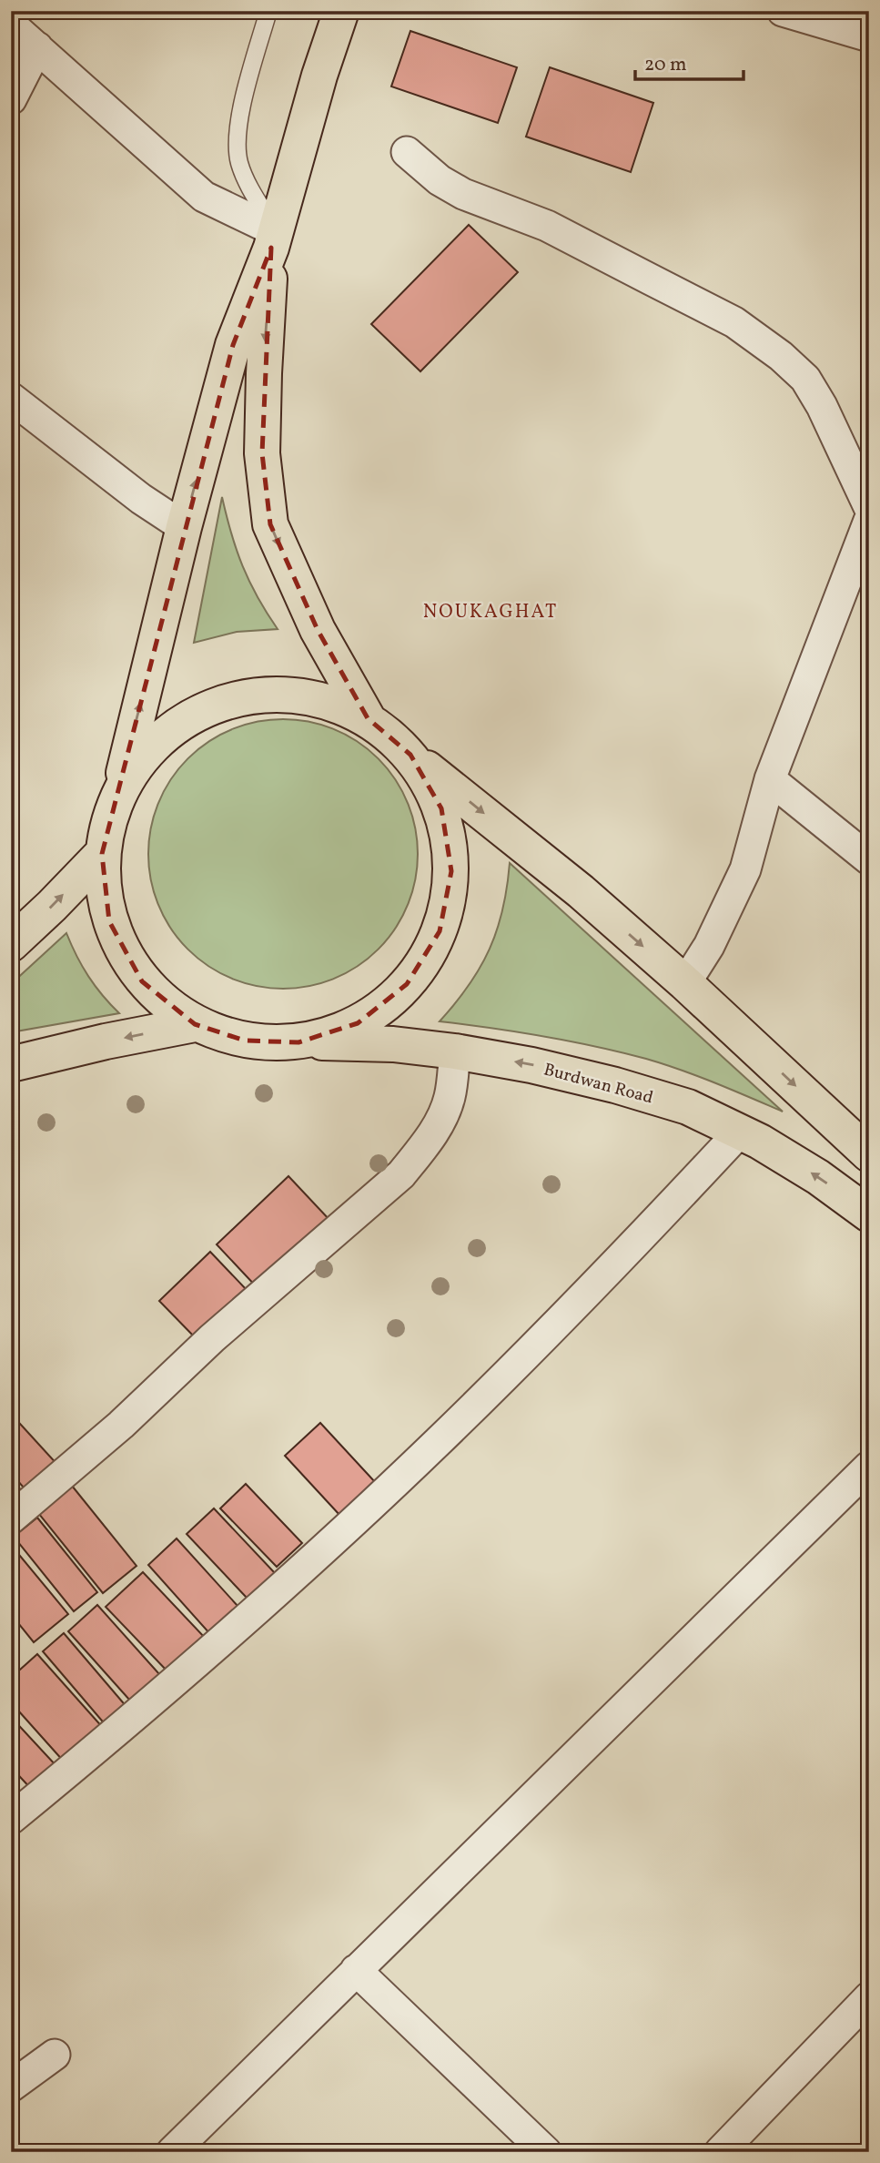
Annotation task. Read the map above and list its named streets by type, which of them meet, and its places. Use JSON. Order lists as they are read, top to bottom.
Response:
{
  "streets": {
    "main road": ["Burdwan Road"]
  },
  "districts": ["NOUKAGHAT"],
  "scale_bar": "20 m"
}
